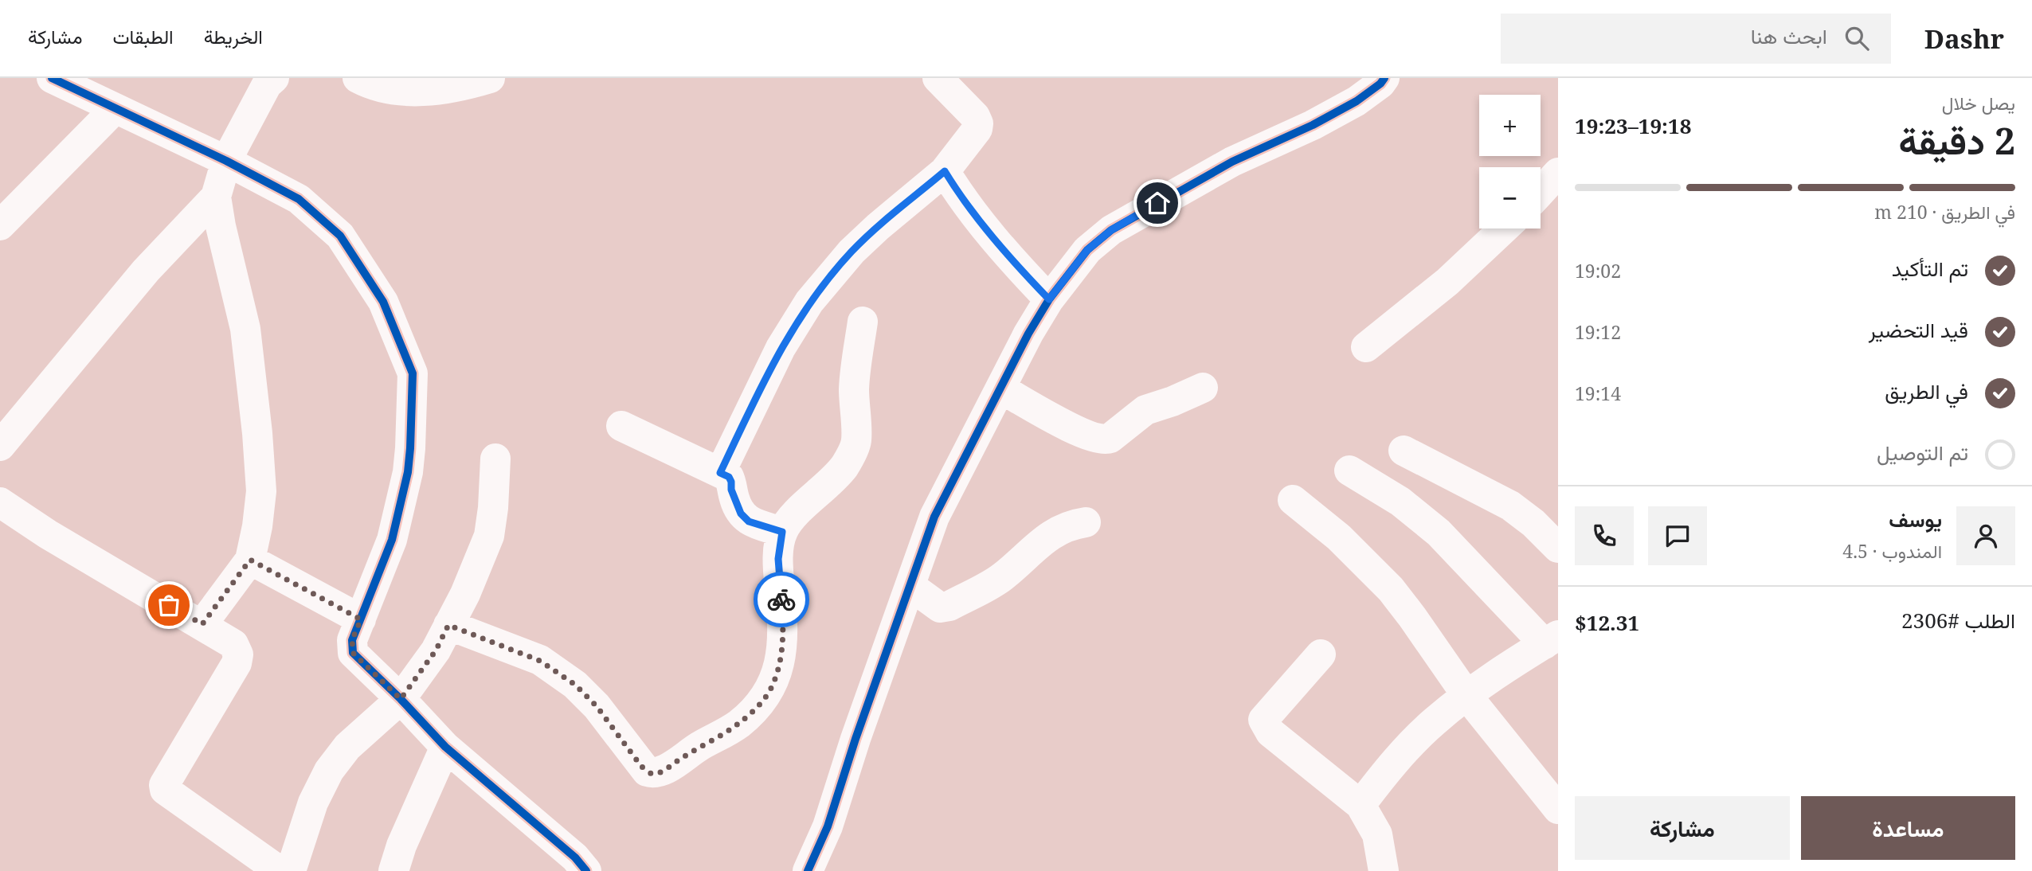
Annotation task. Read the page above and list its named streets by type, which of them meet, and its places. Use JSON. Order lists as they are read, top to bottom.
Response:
{
  "page": {
    "header": "Dashr",
    "search": "ابحث هنا",
    "nav": ["الخريطة", "الطبقات", "مشاركة"],
    "heading": ["2 دقيقة", "يصل خلال", "19:18–19:23"],
    "panel": [
      "يوسف",
      "المندوب · 4.5",
      "الطلب #2306",
      "$12.31"
    ],
    "map_buttons": ["+", "−"],
    "bar": "في الطريق · 210 m",
    "list": [
      ["تم التأكيد", "19:02"],
      ["قيد التحضير", "19:12"],
      ["في الطريق", "19:14"],
      "تم التوصيل"
    ],
    "buttons": ["مساعدة", "مشاركة"]
  }
}
